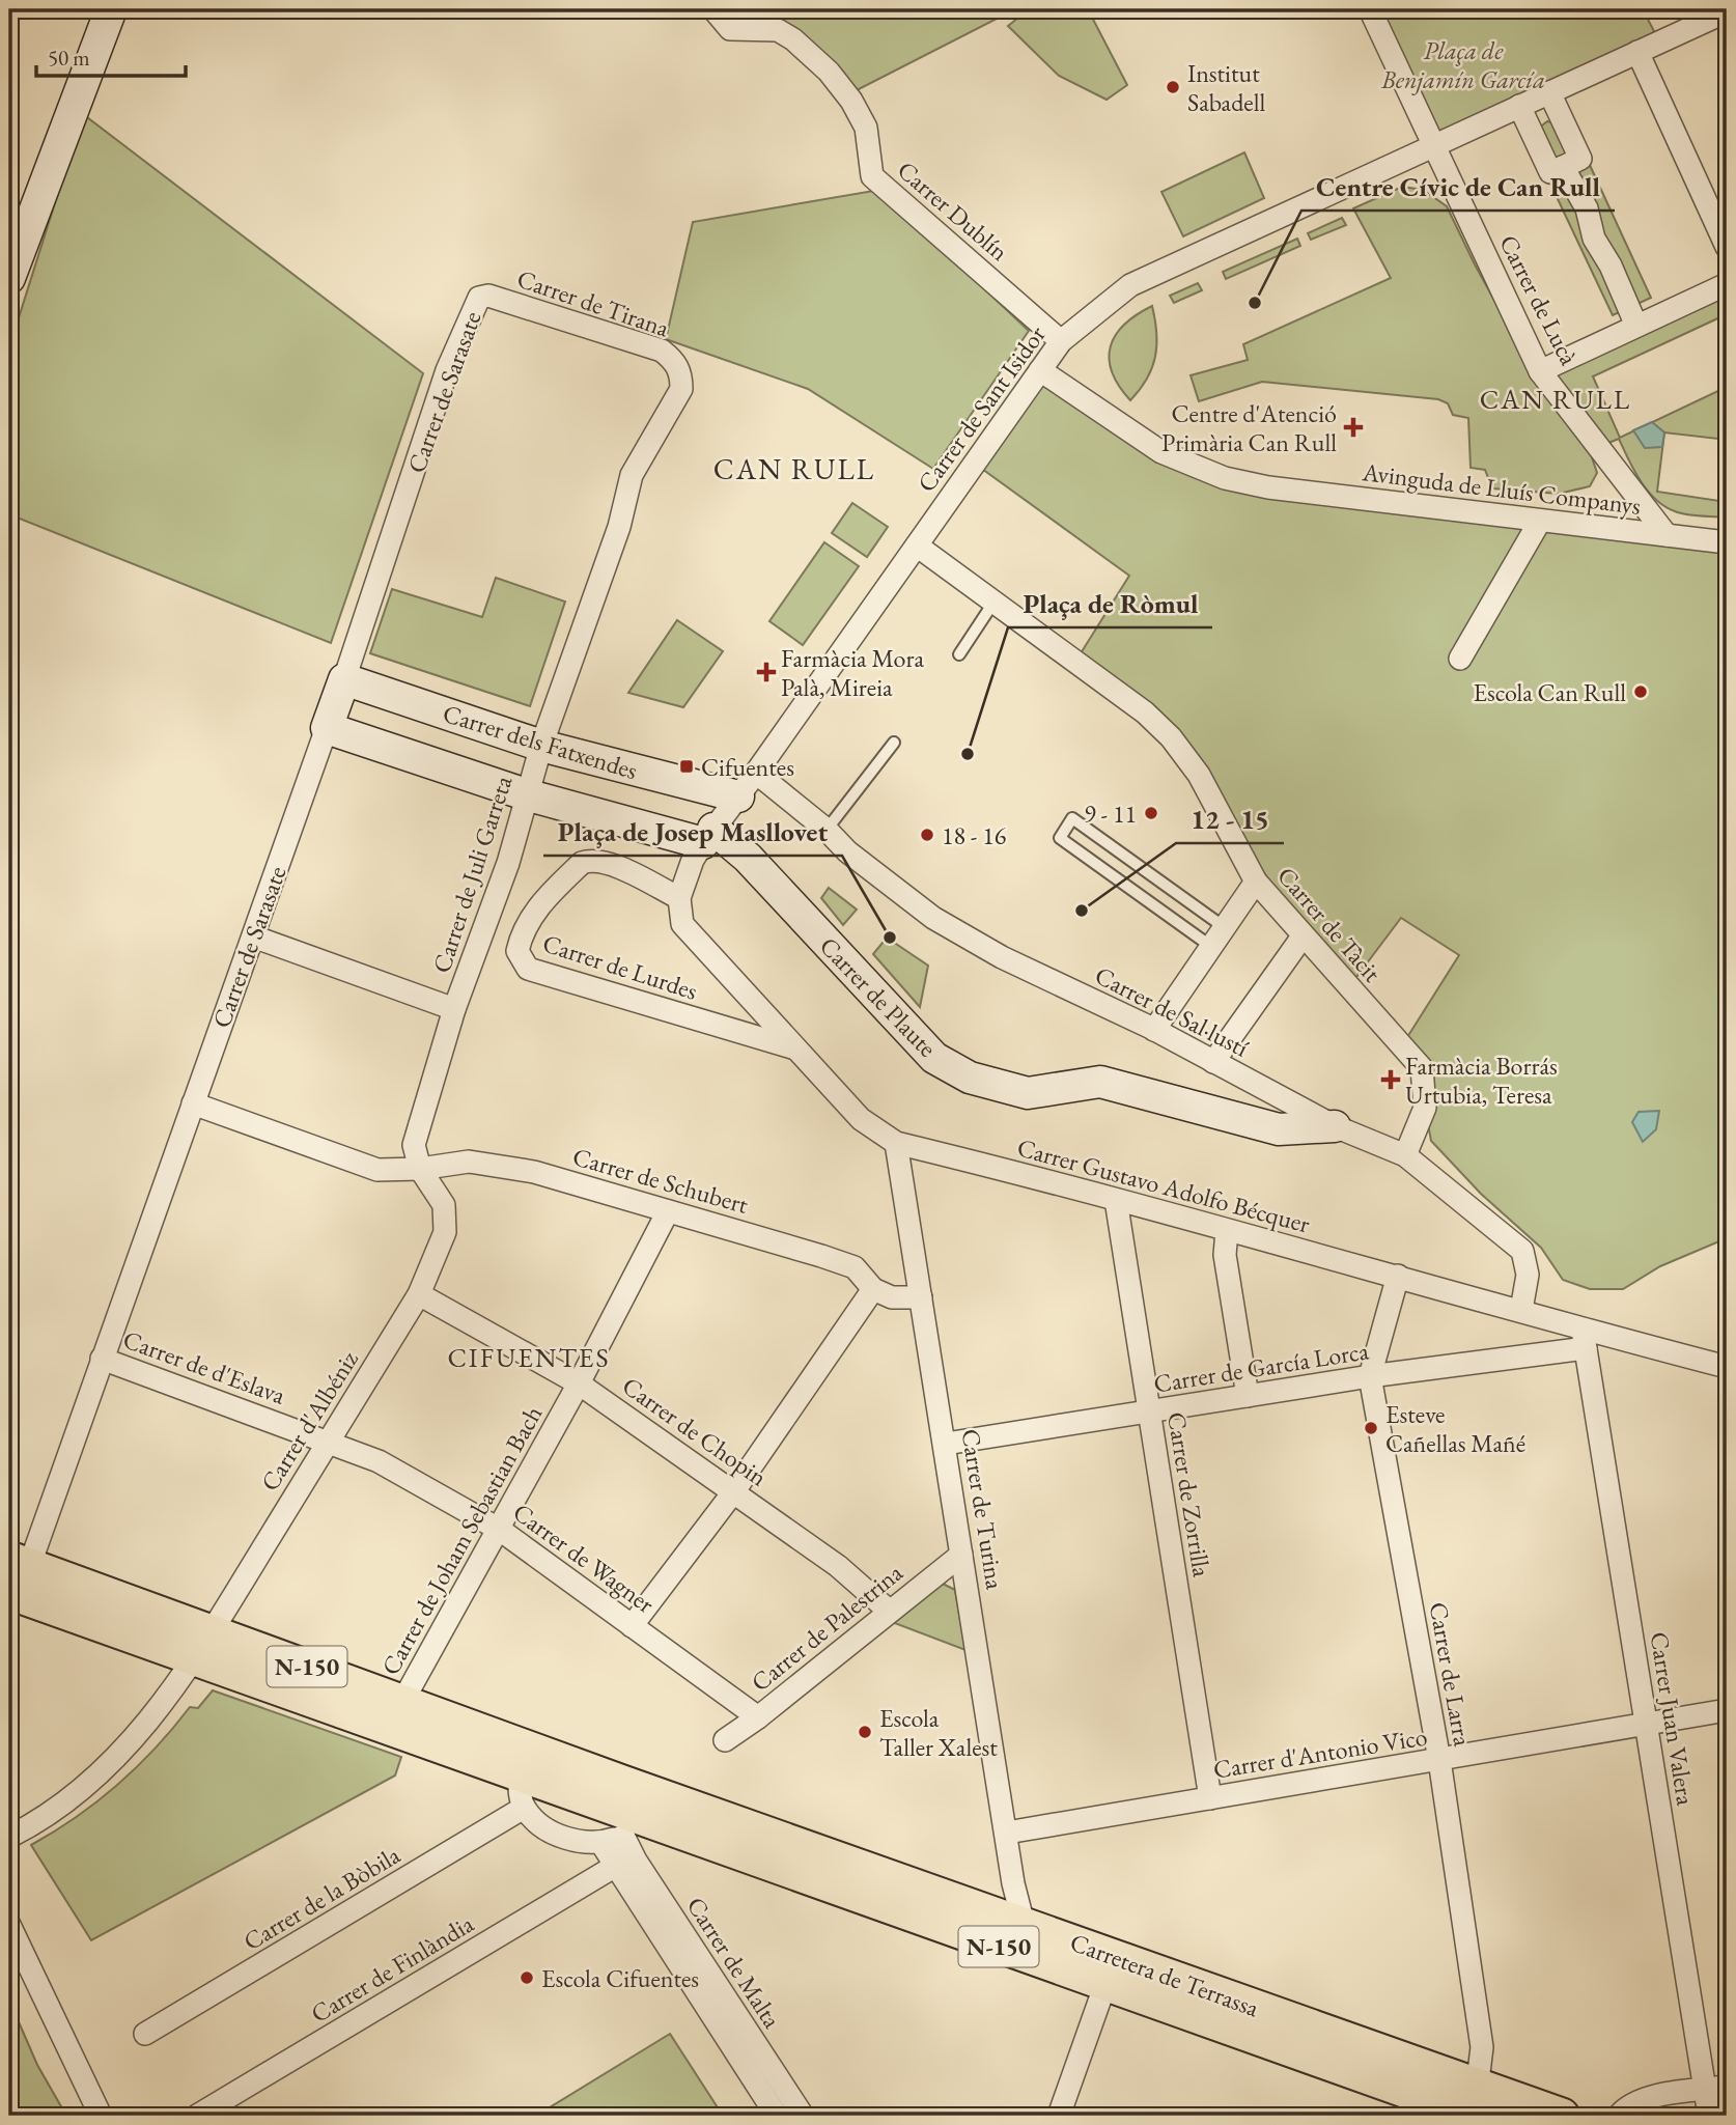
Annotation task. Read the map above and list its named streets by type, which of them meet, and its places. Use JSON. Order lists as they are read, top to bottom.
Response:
{
  "streets": {
    "main road": ["N-150", "Carretera de Terrassa"],
    "street": [
      "Carrer Dublín",
      "Carrer de Lucà",
      "Carrer de Tirana",
      "Carrer de Sarasate",
      "Carrer de Sant Isidor",
      "Avinguda de Lluís Companys",
      "Carrer dels Fatxendes",
      "Carrer de Juli Garreta",
      "Carrer de Tàcit",
      "Carrer de Lurdes",
      "Carrer de Plaute",
      "Carrer de Sal·lustí",
      "Carrer de Schubert",
      "Carrer Gustavo Adolfo Bécquer",
      "Carrer de d'Eslava",
      "Carrer de García Lorca",
      "Carrer d'Albéniz",
      "Carrer de Chopin",
      "Carrer de Zorrilla",
      "Carrer de Turina",
      "Carrer de Joham Sebastian Bach",
      "Carrer de Wagner",
      "Carrer de Palestrina",
      "Carrer de Larra",
      "Carrer Juan Valera",
      "Carrer d'Antonio Vico",
      "Carrer de la Bòbila",
      "Carrer de Malta",
      "Carrer de Finlàndia"
    ]
  },
  "crossings": [
    ["Carrer Dublín", "Carrer de Sant Isidor"],
    ["Carrer de Lucà", "Carrer de Sant Isidor"],
    ["Carrer de Lucà", "Avinguda de Lluís Companys"],
    ["Carrer de Tirana", "Carrer de Sarasate"],
    ["Carrer de Tirana", "Carrer de Juli Garreta"],
    ["Carrer de Sarasate", "Carrer dels Fatxendes"],
    ["Carrer de Sarasate", "Carrer de Schubert"],
    ["Carrer de Sarasate", "Carrer de d'Eslava"],
    ["Carrer de Sarasate", "Carretera de Terrassa"],
    ["Carrer de Sant Isidor", "Avinguda de Lluís Companys"],
    ["Carrer de Sant Isidor", "Carrer dels Fatxendes"],
    ["Carrer de Sant Isidor", "Carrer de Tàcit"],
    ["Carrer de Sant Isidor", "Carrer de Lurdes"],
    ["Carrer de Sant Isidor", "Carrer de Plaute"],
    ["Carrer de Sant Isidor", "Carrer de Sal·lustí"],
    ["Carrer de Sant Isidor", "Carrer Gustavo Adolfo Bécquer"],
    ["Carrer dels Fatxendes", "Carrer de Juli Garreta"],
    ["Carrer dels Fatxendes", "Carrer de Plaute"],
    ["Carrer dels Fatxendes", "Carrer de Sal·lustí"],
    ["Carrer de Juli Garreta", "Carrer de Schubert"],
    ["Carrer de Juli Garreta", "Carrer d'Albéniz"],
    ["Carrer de Tàcit", "Carrer de Sal·lustí"],
    ["Carrer de Lurdes", "Carrer Gustavo Adolfo Bécquer"],
    ["Carrer de Plaute", "Carrer de Sal·lustí"],
    ["Carrer de Sal·lustí", "Carrer Gustavo Adolfo Bécquer"],
    ["Carrer de Schubert", "Carrer de Joham Sebastian Bach"],
    ["Carrer Gustavo Adolfo Bécquer", "Carrer de García Lorca"],
    ["Carrer Gustavo Adolfo Bécquer", "Carrer de Zorrilla"],
    ["Carrer Gustavo Adolfo Bécquer", "Carrer de Turina"],
    ["Carrer Gustavo Adolfo Bécquer", "Carrer de Larra"],
    ["Carrer Gustavo Adolfo Bécquer", "Carrer Juan Valera"],
    ["Carrer de d'Eslava", "Carrer d'Albéniz"],
    ["Carrer de d'Eslava", "Carrer de Wagner"],
    ["Carrer de García Lorca", "Carrer de Zorrilla"],
    ["Carrer de García Lorca", "Carrer de Turina"],
    ["Carrer de García Lorca", "Carrer de Larra"],
    ["Carrer de García Lorca", "Carrer Juan Valera"],
    ["Carrer d'Albéniz", "Carrer de Chopin"],
    ["Carrer d'Albéniz", "Carrer de Wagner"],
    ["Carrer d'Albéniz", "Carretera de Terrassa"],
    ["Carrer de Chopin", "Carrer de Joham Sebastian Bach"],
    ["Carrer de Chopin", "Carrer de Palestrina"],
    ["Carrer de Zorrilla", "Carrer d'Antonio Vico"],
    ["Carrer de Turina", "Carrer de Palestrina"],
    ["Carrer de Turina", "Carrer d'Antonio Vico"],
    ["Carrer de Turina", "Carretera de Terrassa"],
    ["Carrer de Joham Sebastian Bach", "Carrer de Wagner"],
    ["Carrer de Joham Sebastian Bach", "Carretera de Terrassa"],
    ["Carrer de Wagner", "Carrer de Palestrina"],
    ["Carrer de Larra", "Carrer d'Antonio Vico"],
    ["Carrer de Larra", "Carretera de Terrassa"],
    ["Carrer Juan Valera", "Carrer d'Antonio Vico"],
    ["Carrer de la Bòbila", "Carretera de Terrassa"],
    ["Carrer de Malta", "Carrer de Finlàndia"],
    ["Carrer de Malta", "Carretera de Terrassa"]
  ],
  "districts": ["CAN RULL", "CAN RULL", "CIFUENTES"],
  "parks": ["Plaça de Benjamín García"],
  "places": {
    "other": [
      "Institut Sabadell",
      "Centre Cívic de Can Rull",
      "Escola Can Rull",
      "Plaça de Ròmul",
      "9 - 11",
      "18 - 16",
      "12 - 15",
      "Plaça de Josep Masllovet",
      "Esteve Cañellas Mañé",
      "Escola Taller Xalest",
      "Escola Cifuentes"
    ],
    "health": ["Centre d'Atenció Primària Can Rull", "Farmàcia Mora Palà, Mireia", "Farmàcia Borrás Urtubia, Teresa"],
    "transit": ["Cifuentes"]
  },
  "scale_bar": "50 m"
}
